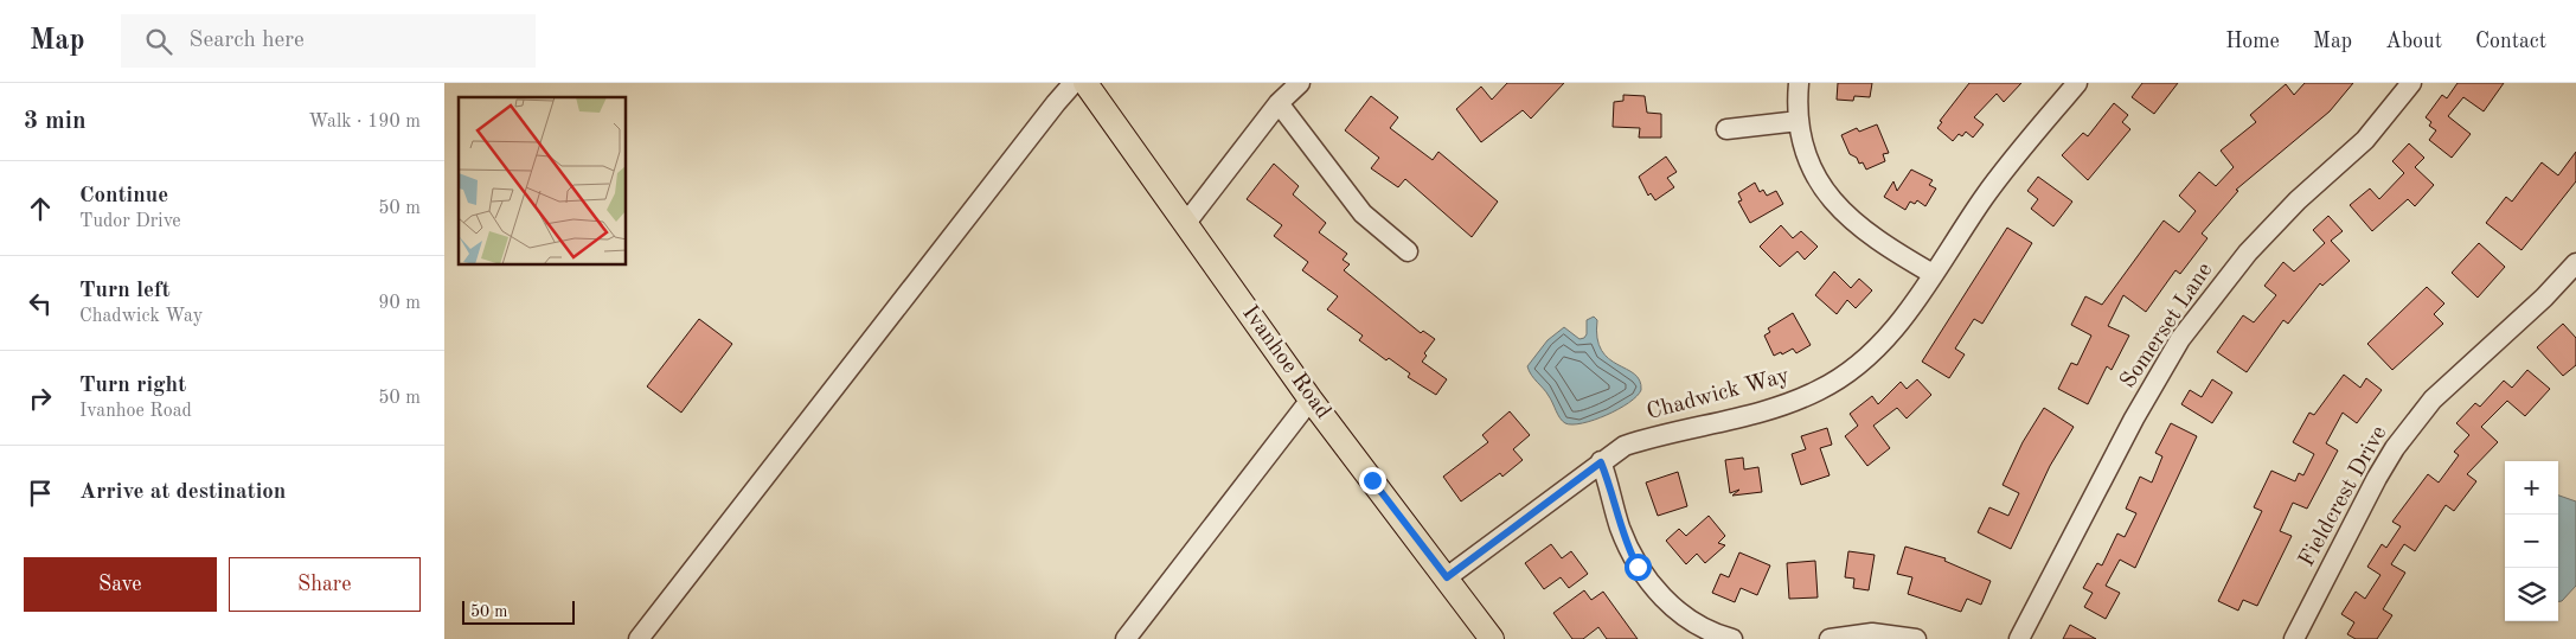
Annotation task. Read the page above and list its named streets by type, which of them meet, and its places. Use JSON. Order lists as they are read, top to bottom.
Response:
{
  "streets": {
    "main road": ["Ivanhoe Road"],
    "street": ["Somerset Lane", "Chadwick Way", "Fieldcrest Drive"]
  },
  "crossings": [
    ["Ivanhoe Road", "Chadwick Way"]
  ],
  "scale_bar": "50 m",
  "page": {
    "header": "Map",
    "search": "Search here",
    "nav": [
      "Home",
      "Map",
      "About",
      "Contact"
    ],
    "heading": ["3 min", "Walk · 190 m"],
    "list": [
      ["Continue", "Tudor Drive", "50 m"],
      ["Turn left", "Chadwick Way", "90 m"],
      ["Turn right", "Ivanhoe Road", "50 m"],
      "Arrive at destination"
    ],
    "map_buttons": ["+", "−"],
    "buttons": ["Save", "Share"],
    "scale": "50 m"
  }
}
